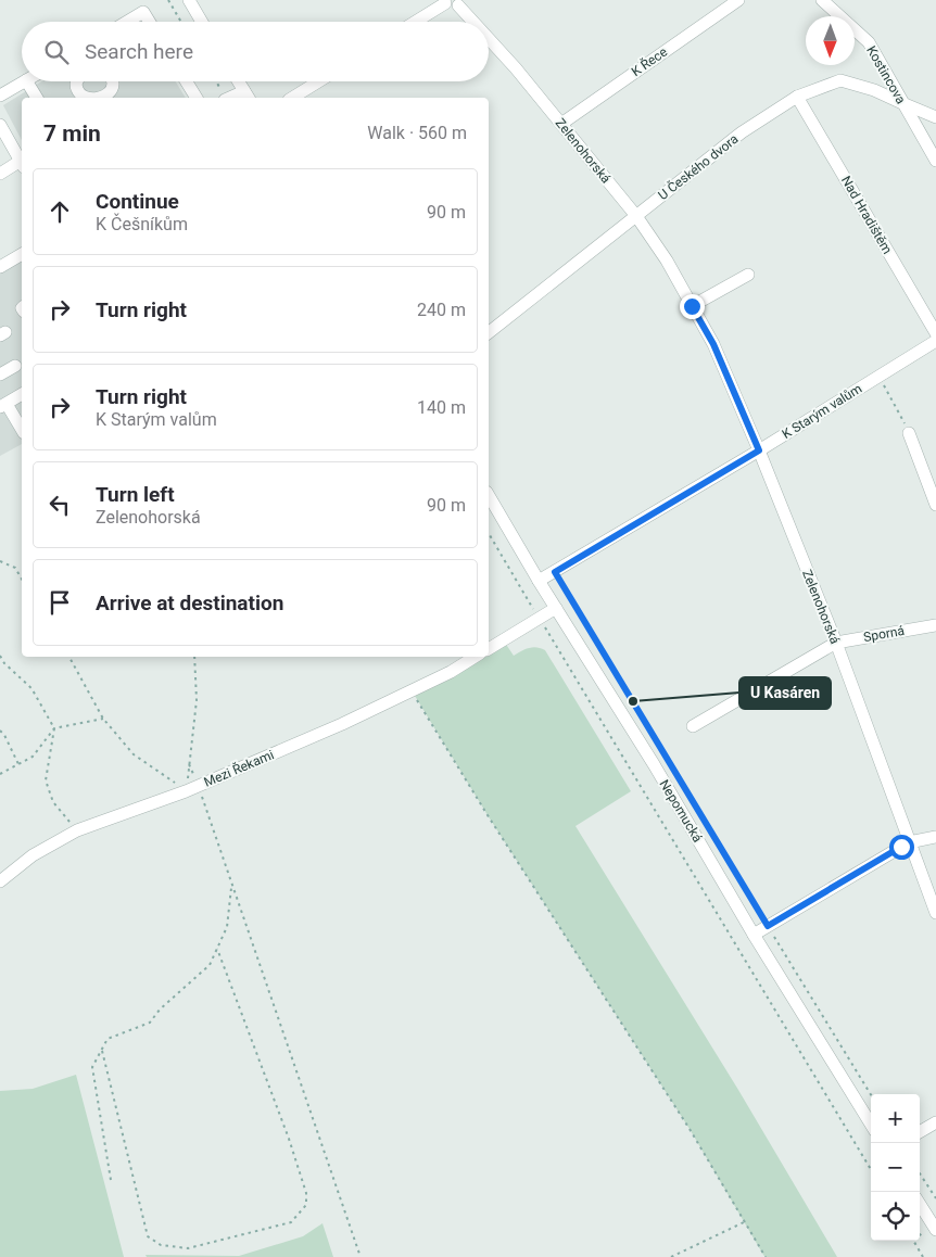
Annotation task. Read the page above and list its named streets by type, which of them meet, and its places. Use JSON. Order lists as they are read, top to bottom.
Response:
{
  "streets": {
    "street": [
      "K Řece",
      "Kostincova",
      "Zelenohorská",
      "U Českého dvora",
      "Nad Hradištěm",
      "K Starým valům",
      "Sporná",
      "Mezi Řekami",
      "Nepomucká"
    ]
  },
  "crossings": [
    ["K Řece", "Zelenohorská"],
    ["Kostincova", "U Českého dvora"],
    ["Zelenohorská", "U Českého dvora"],
    ["Zelenohorská", "K Starým valům"],
    ["Zelenohorská", "Sporná"],
    ["U Českého dvora", "Nad Hradištěm"],
    ["K Starým valům", "Nepomucká"]
  ],
  "places": ["U Kasáren"],
  "north": "bottom",
  "page": {
    "search": "Search here",
    "heading": ["7 min", "Walk · 560 m"],
    "list": [
      ["Continue", "K Češníkům", "90 m"],
      ["Turn right", "240 m"],
      ["Turn right", "K Starým valům", "140 m"],
      ["Turn left", "Zelenohorská", "90 m"],
      "Arrive at destination"
    ],
    "map_buttons": ["+", "−"]
  }
}
